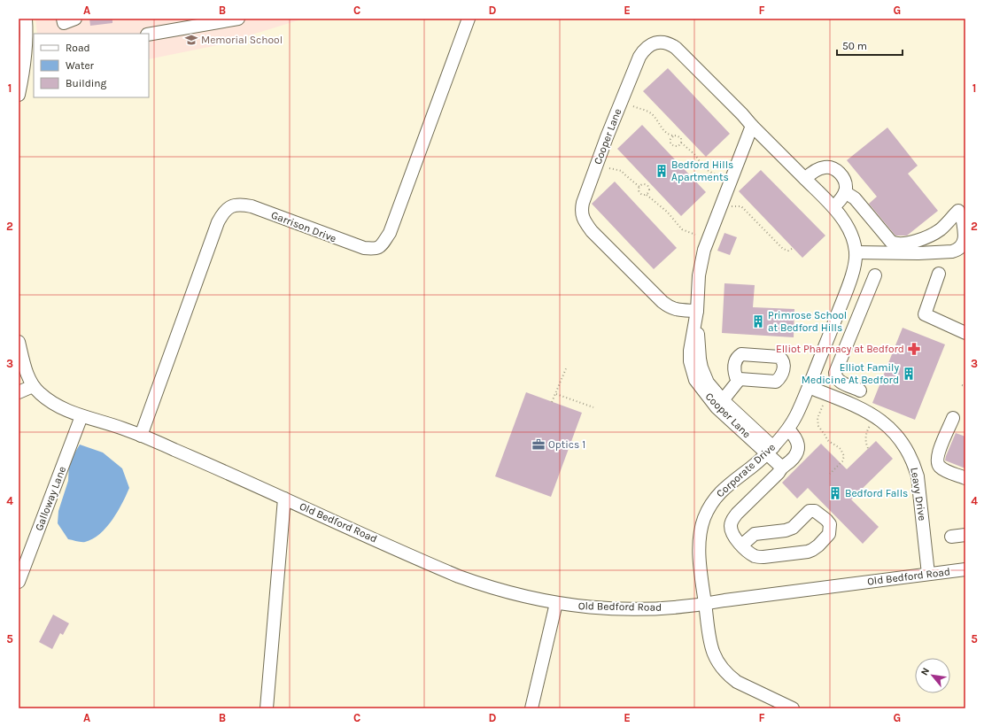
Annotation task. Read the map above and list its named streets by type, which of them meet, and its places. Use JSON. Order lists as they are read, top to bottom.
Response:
{
  "streets": {
    "street": [
      "Cooper Lane",
      "Garrison Drive",
      "Corporate Drive",
      "Leavy Drive",
      "Galloway Lane",
      "Old Bedford Road"
    ]
  },
  "crossings": [
    ["Cooper Lane", "Corporate Drive"],
    ["Garrison Drive", "Old Bedford Road"],
    ["Corporate Drive", "Leavy Drive"],
    ["Corporate Drive", "Old Bedford Road"],
    ["Leavy Drive", "Old Bedford Road"],
    ["Galloway Lane", "Old Bedford Road"]
  ],
  "places": {
    "school or university": ["Memorial School"],
    "building": [
      "Bedford Hills Apartments",
      "Primrose School at Bedford Hills",
      "Elliot Family Medicine At Bedford",
      "Bedford Falls"
    ],
    "pharmacy": ["Elliot Pharmacy at Bedford"],
    "office": ["Optics 1"]
  },
  "legend": ["Road", "Water", "Building"],
  "scale_bar": "50 m",
  "north": "top left",
  "grid": {
    "columns": [
      "A",
      "B",
      "C",
      "D",
      "E",
      "F",
      "G"
    ],
    "rows": [
      "1",
      "2",
      "3",
      "4",
      "5"
    ]
  }
}
